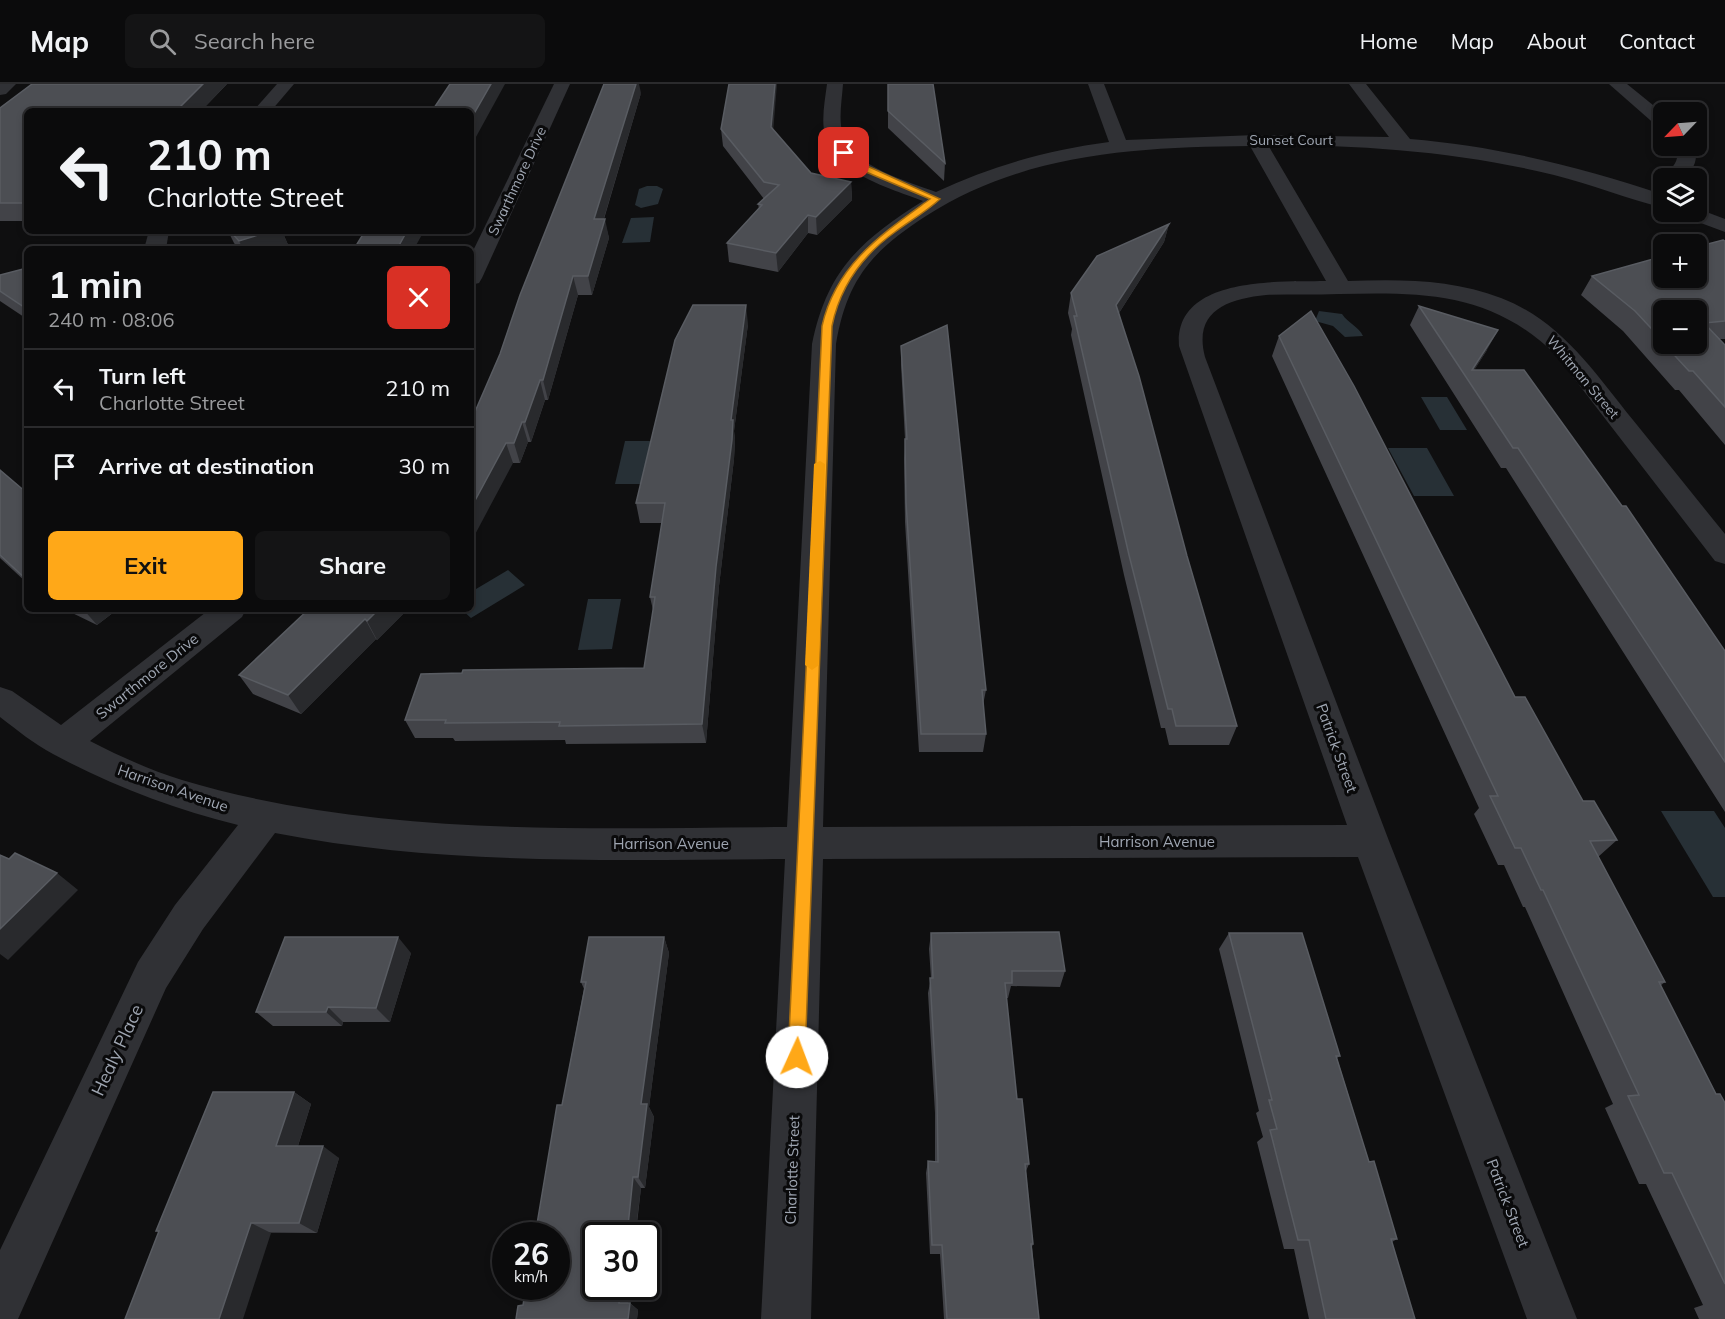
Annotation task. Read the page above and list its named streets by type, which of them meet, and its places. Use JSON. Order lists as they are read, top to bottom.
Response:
{
  "streets": {
    "street": [
      "Sunset Court",
      "Swarthmore Drive",
      "Whitman Street",
      "Patrick Street",
      "Harrison Avenue",
      "Healy Place",
      "Charlotte Street"
    ]
  },
  "crossings": [
    ["Sunset Court", "Charlotte Street"],
    ["Swarthmore Drive", "Harrison Avenue"],
    ["Whitman Street", "Patrick Street"],
    ["Patrick Street", "Harrison Avenue"],
    ["Harrison Avenue", "Healy Place"],
    ["Harrison Avenue", "Charlotte Street"]
  ],
  "north": "bottom left",
  "page": {
    "header": "Map",
    "search": "Search here",
    "nav": [
      "Home",
      "Map",
      "About",
      "Contact"
    ],
    "map_buttons": ["+", "−"],
    "turn": ["210 m", "Charlotte Street"],
    "heading": ["1 min", "240 m · 08:06"],
    "list": [
      {
        "name": "Turn left",
        "note": "Charlotte Street",
        "value": "210 m"
      },
      {
        "name": "Arrive at destination",
        "value": "30 m"
      }
    ],
    "buttons": ["Exit", "Share"],
    "speed": "26 km/h",
    "limit": "30"
  }
}
